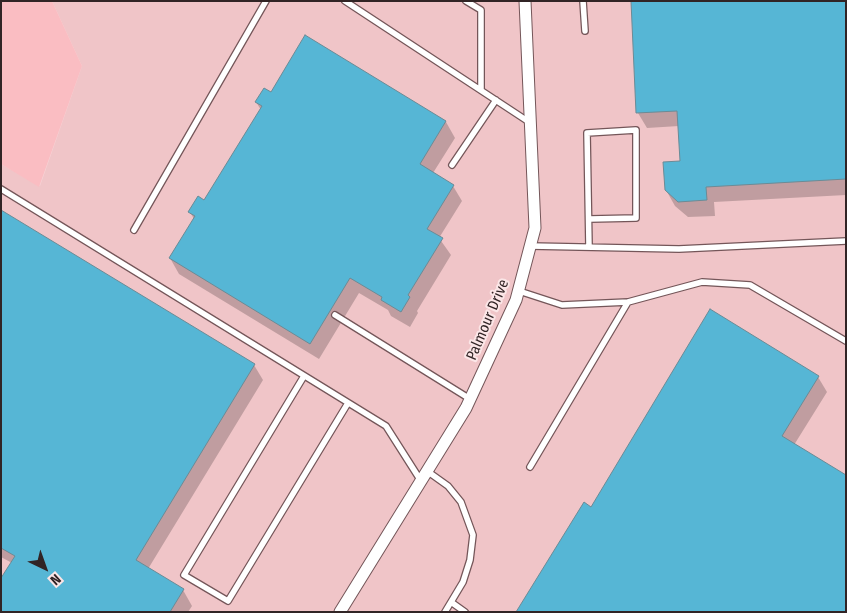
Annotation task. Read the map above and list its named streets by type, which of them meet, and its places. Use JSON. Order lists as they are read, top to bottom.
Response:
{
  "streets": {
    "street": ["Palmour Drive"]
  },
  "north": "bottom right"
}
